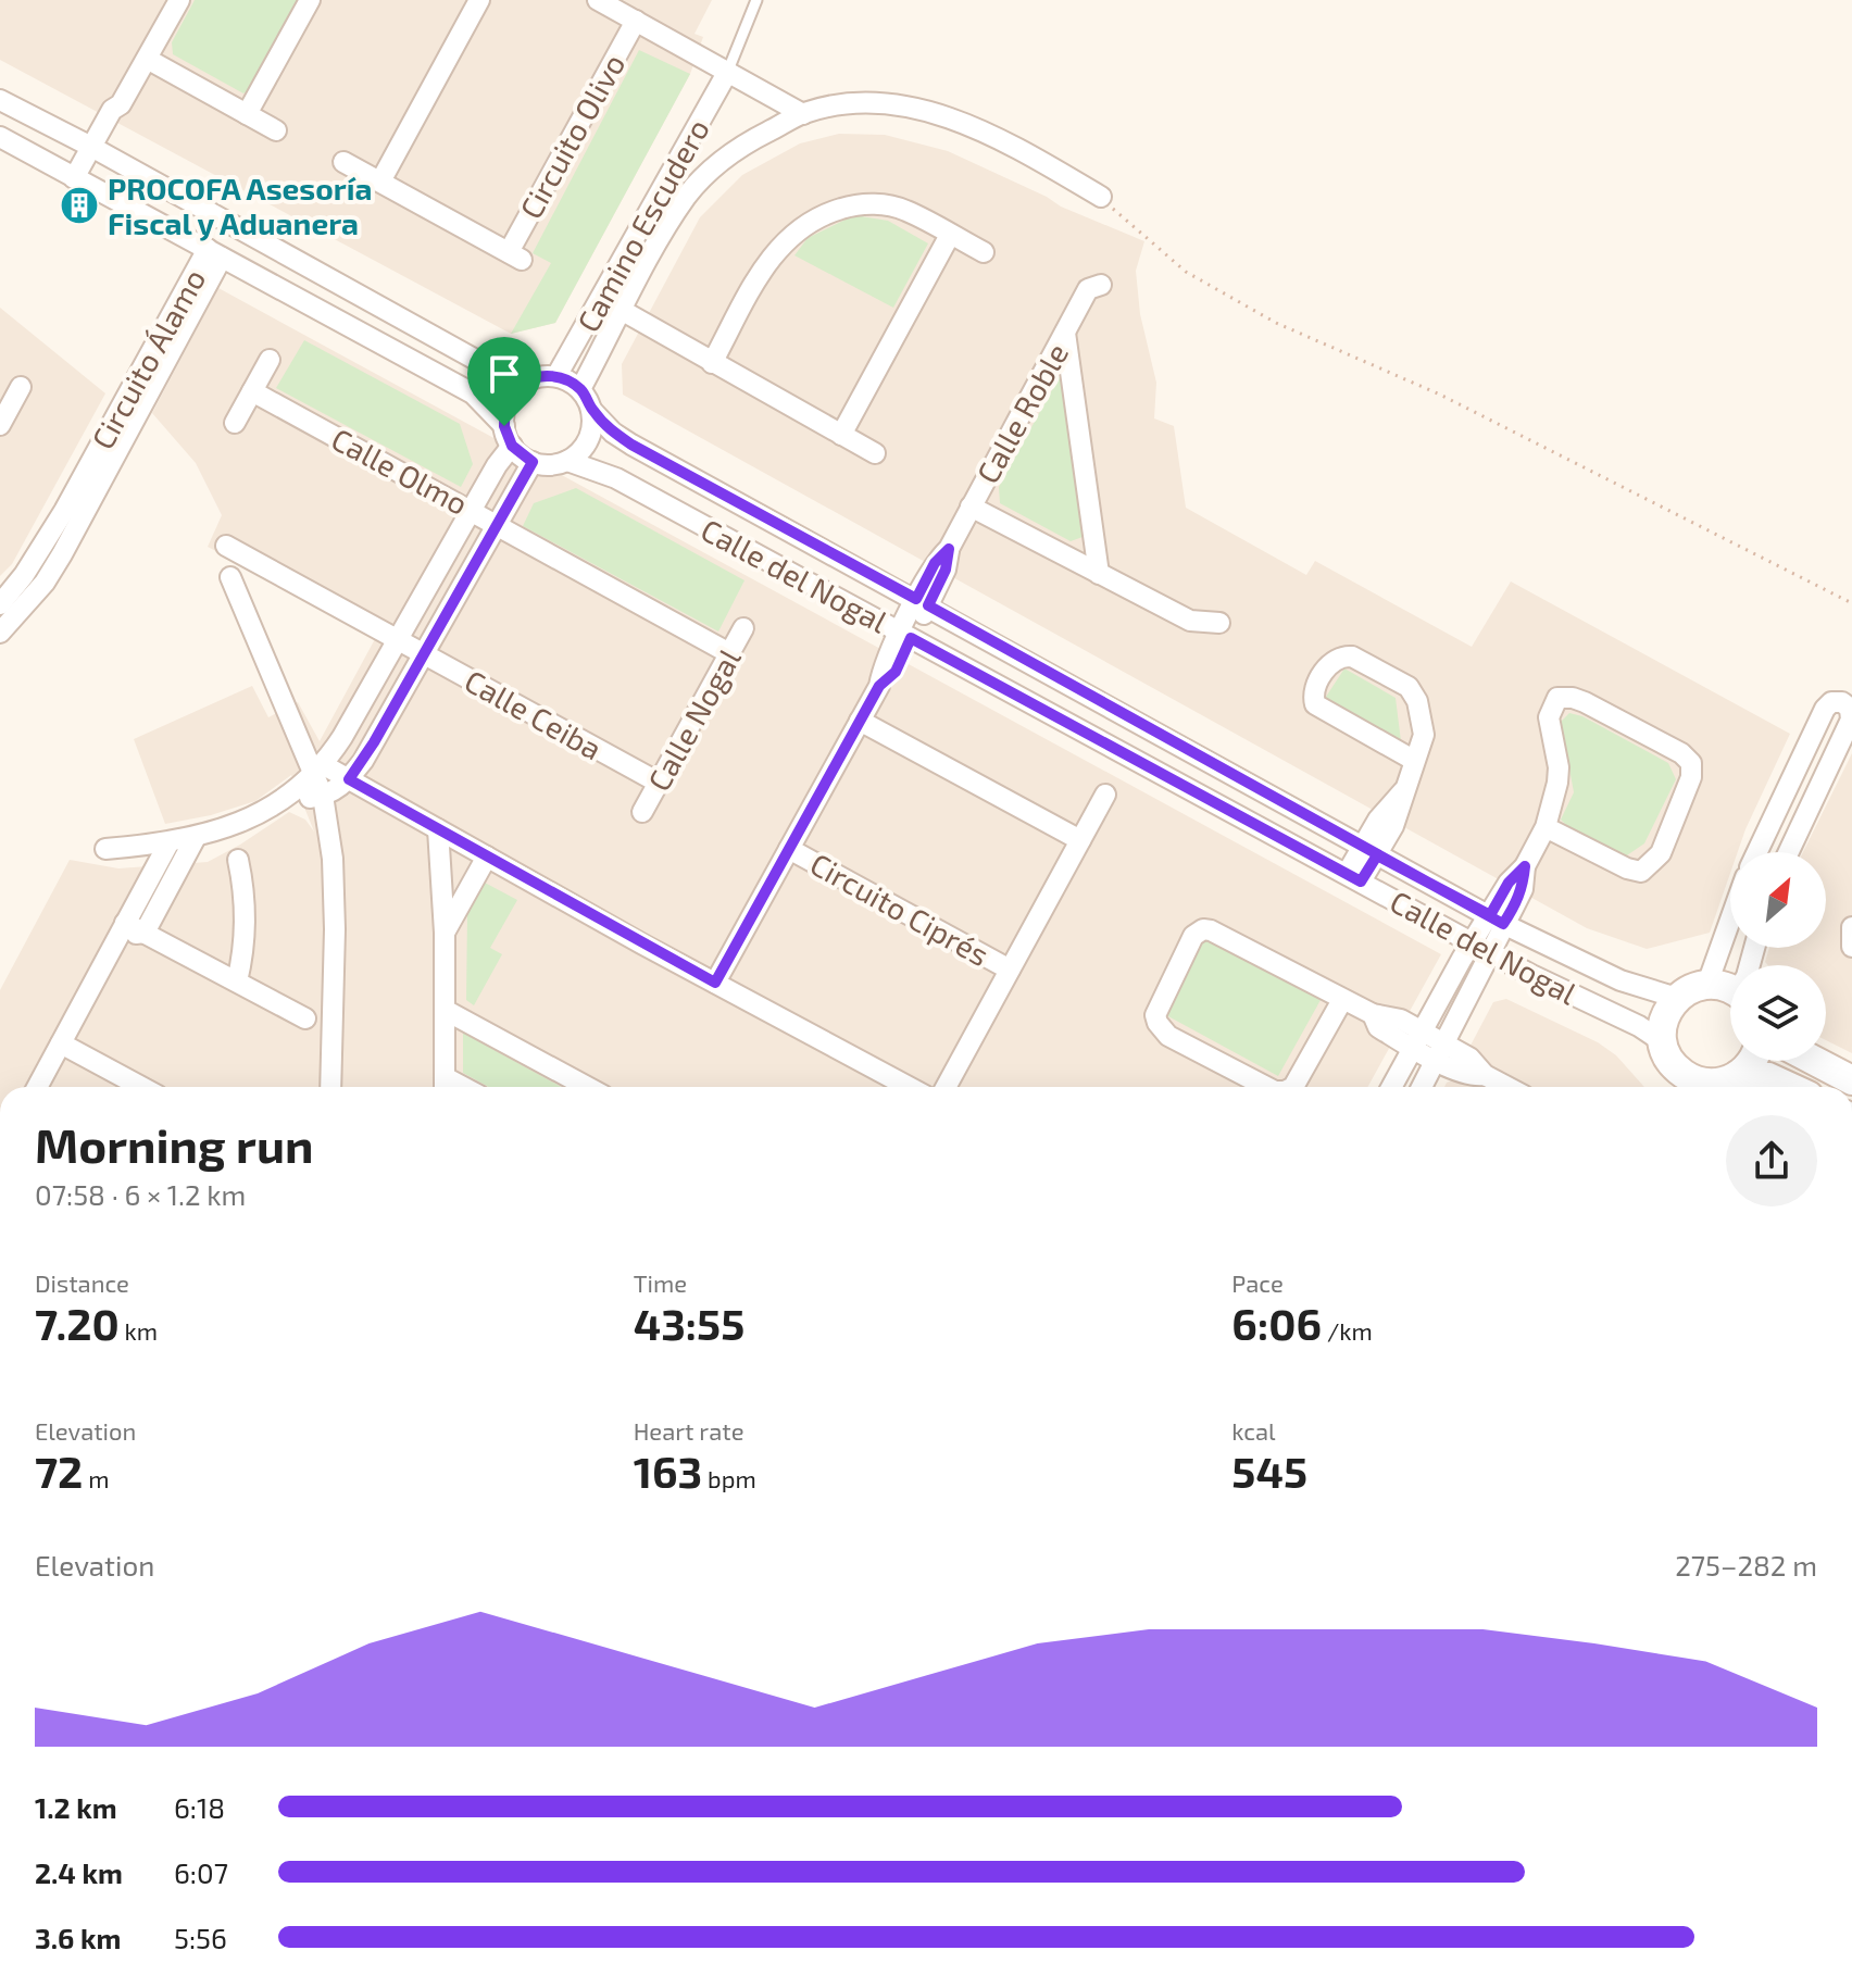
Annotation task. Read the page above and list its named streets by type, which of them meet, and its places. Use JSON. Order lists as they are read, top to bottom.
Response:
{
  "streets": {
    "street": [
      "Circuito Olivo",
      "Camino Escudero",
      "Circuito Álamo",
      "Calle Roble",
      "Calle Olmo",
      "Calle del Nogal",
      "Calle Ceiba",
      "Calle Nogal",
      "Circuito Ciprés"
    ]
  },
  "crossings": [
    ["Camino Escudero", "Calle del Nogal"],
    ["Calle Roble", "Calle del Nogal"],
    ["Calle Roble", "Circuito Ciprés"],
    ["Calle Olmo", "Calle Nogal"],
    ["Calle del Nogal", "Circuito Ciprés"],
    ["Calle Ceiba", "Calle Nogal"]
  ],
  "places": {
    "building": ["PROCOFA Asesoría Fiscal y Aduanera"]
  },
  "north": "top right",
  "page": {
    "heading": ["Morning run", "07:58 · 6 × 1.2 km"],
    "stats": [
      ["Distance", "7.20 km"],
      ["Time", "43:55"],
      ["Pace", "6:06 /km"],
      ["Elevation", "72 m"],
      ["Heart rate", "163 bpm"],
      ["kcal", "545"]
    ],
    "chart": ["Elevation", "275–282 m"],
    "list": [
      {
        "name": "1.2 km",
        "note": "6:18"
      },
      {
        "name": "2.4 km",
        "note": "6:07"
      },
      {
        "name": "3.6 km",
        "note": "5:56"
      }
    ]
  }
}
